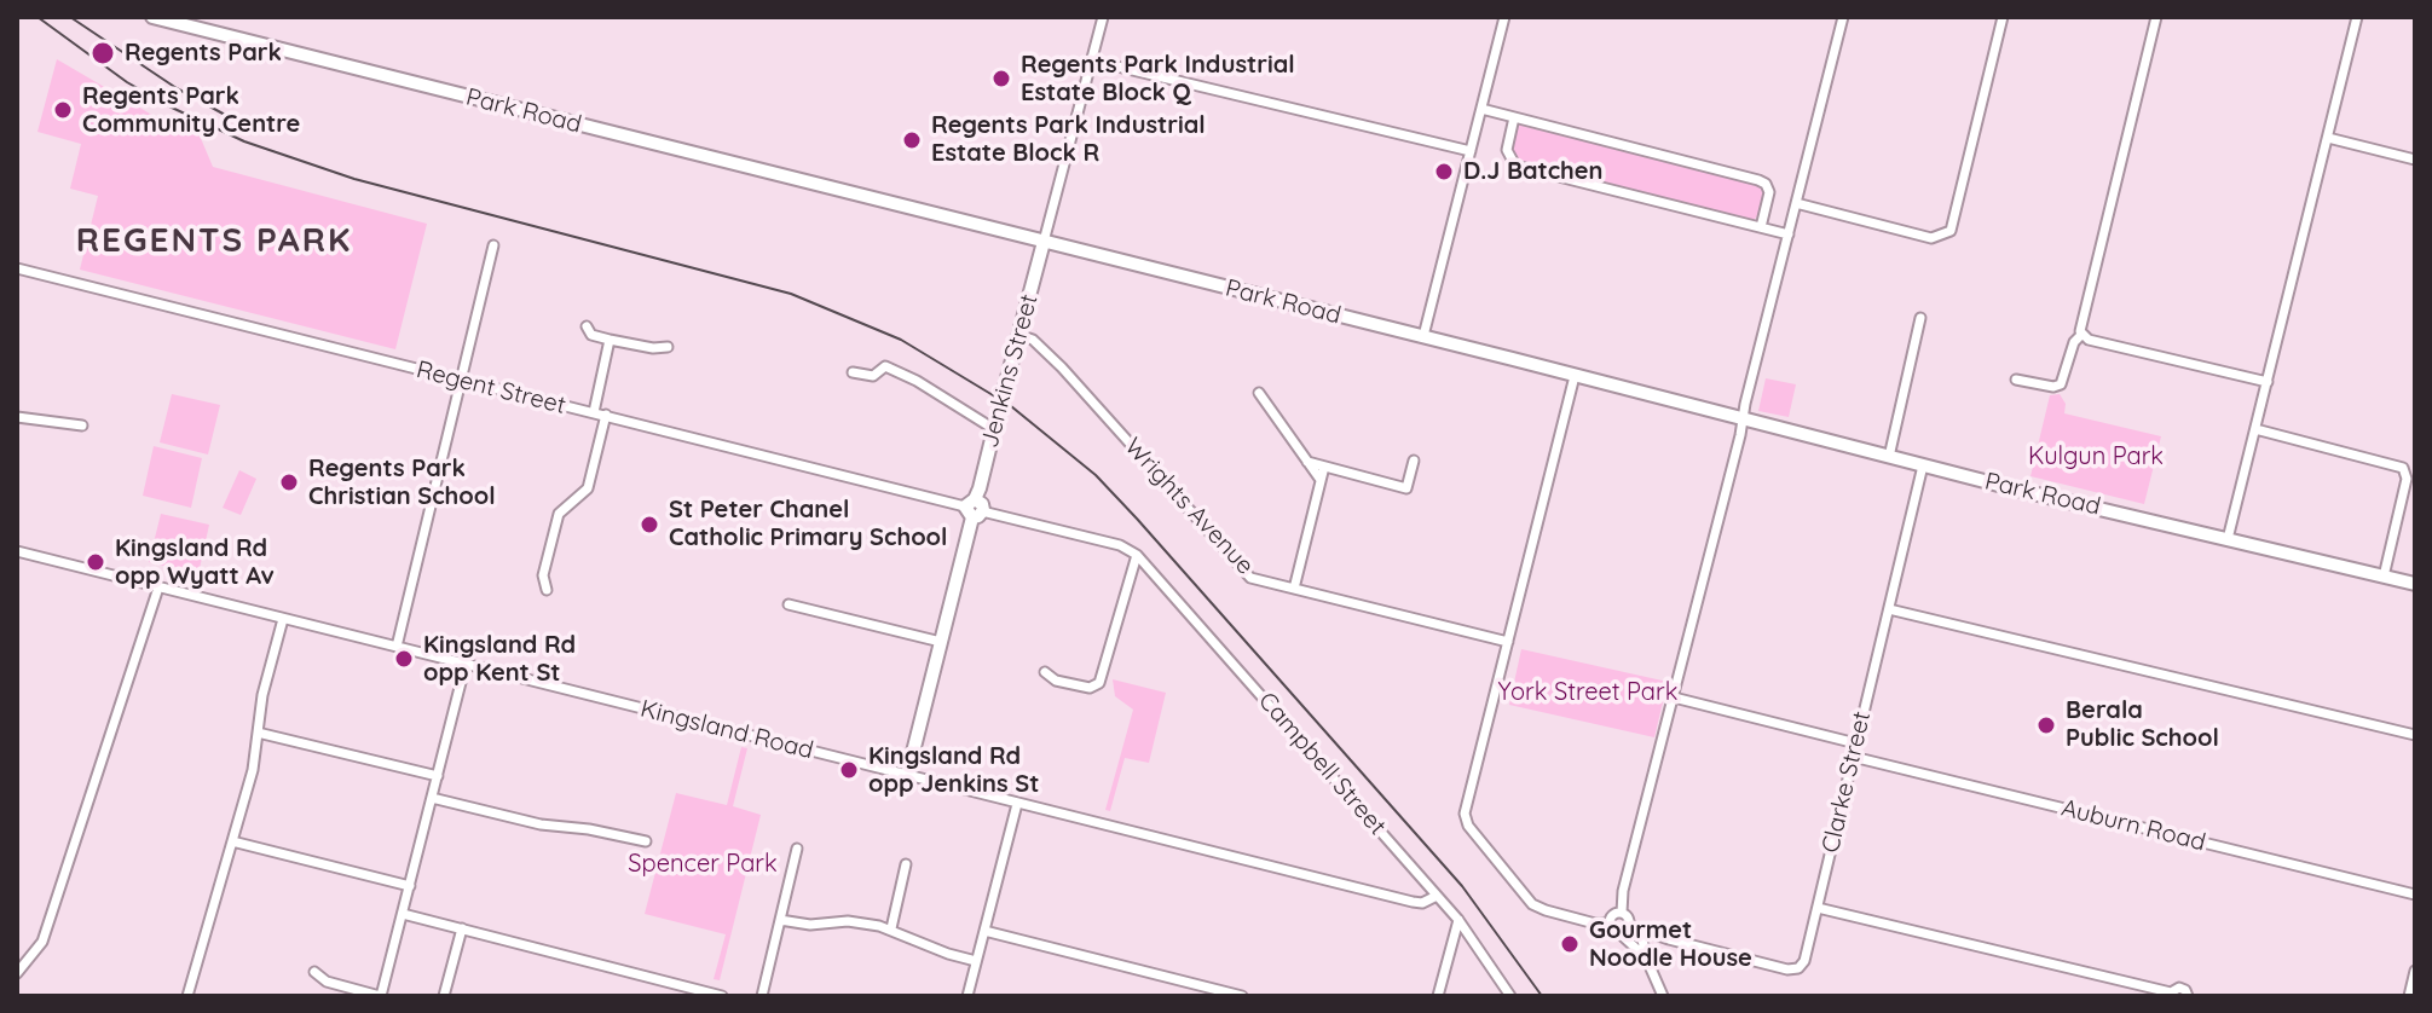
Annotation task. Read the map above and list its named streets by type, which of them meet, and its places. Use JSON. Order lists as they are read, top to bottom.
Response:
{
  "streets": {
    "main road": ["Park Road", "Jenkins Street"],
    "street": [
      "Regent Street",
      "Wrights Avenue",
      "Kingsland Road",
      "Campbell Street",
      "Clarke Street",
      "Auburn Road"
    ]
  },
  "crossings": [
    ["Park Road", "Jenkins Street"],
    ["Park Road", "Clarke Street"],
    ["Jenkins Street", "Regent Street"],
    ["Jenkins Street", "Wrights Avenue"],
    ["Jenkins Street", "Kingsland Road"],
    ["Regent Street", "Campbell Street"],
    ["Kingsland Road", "Campbell Street"],
    ["Clarke Street", "Auburn Road"]
  ],
  "districts": ["REGENTS PARK"],
  "parks": ["Kulgun Park", "York Street Park", "Spencer Park"],
  "places": [
    "Regents Park",
    "Regents Park Industrial Estate Block Q",
    "Regents Park Community Centre",
    "Regents Park Industrial Estate Block R",
    "D.J Batchen",
    "Regents Park Christian School",
    "St Peter Chanel Catholic Primary School",
    "Kingsland Rd opp Wyatt Av",
    "Kingsland Rd opp Kent St",
    "Berala Public School",
    "Kingsland Rd opp Jenkins St",
    "Gourmet Noodle House"
  ]
}
